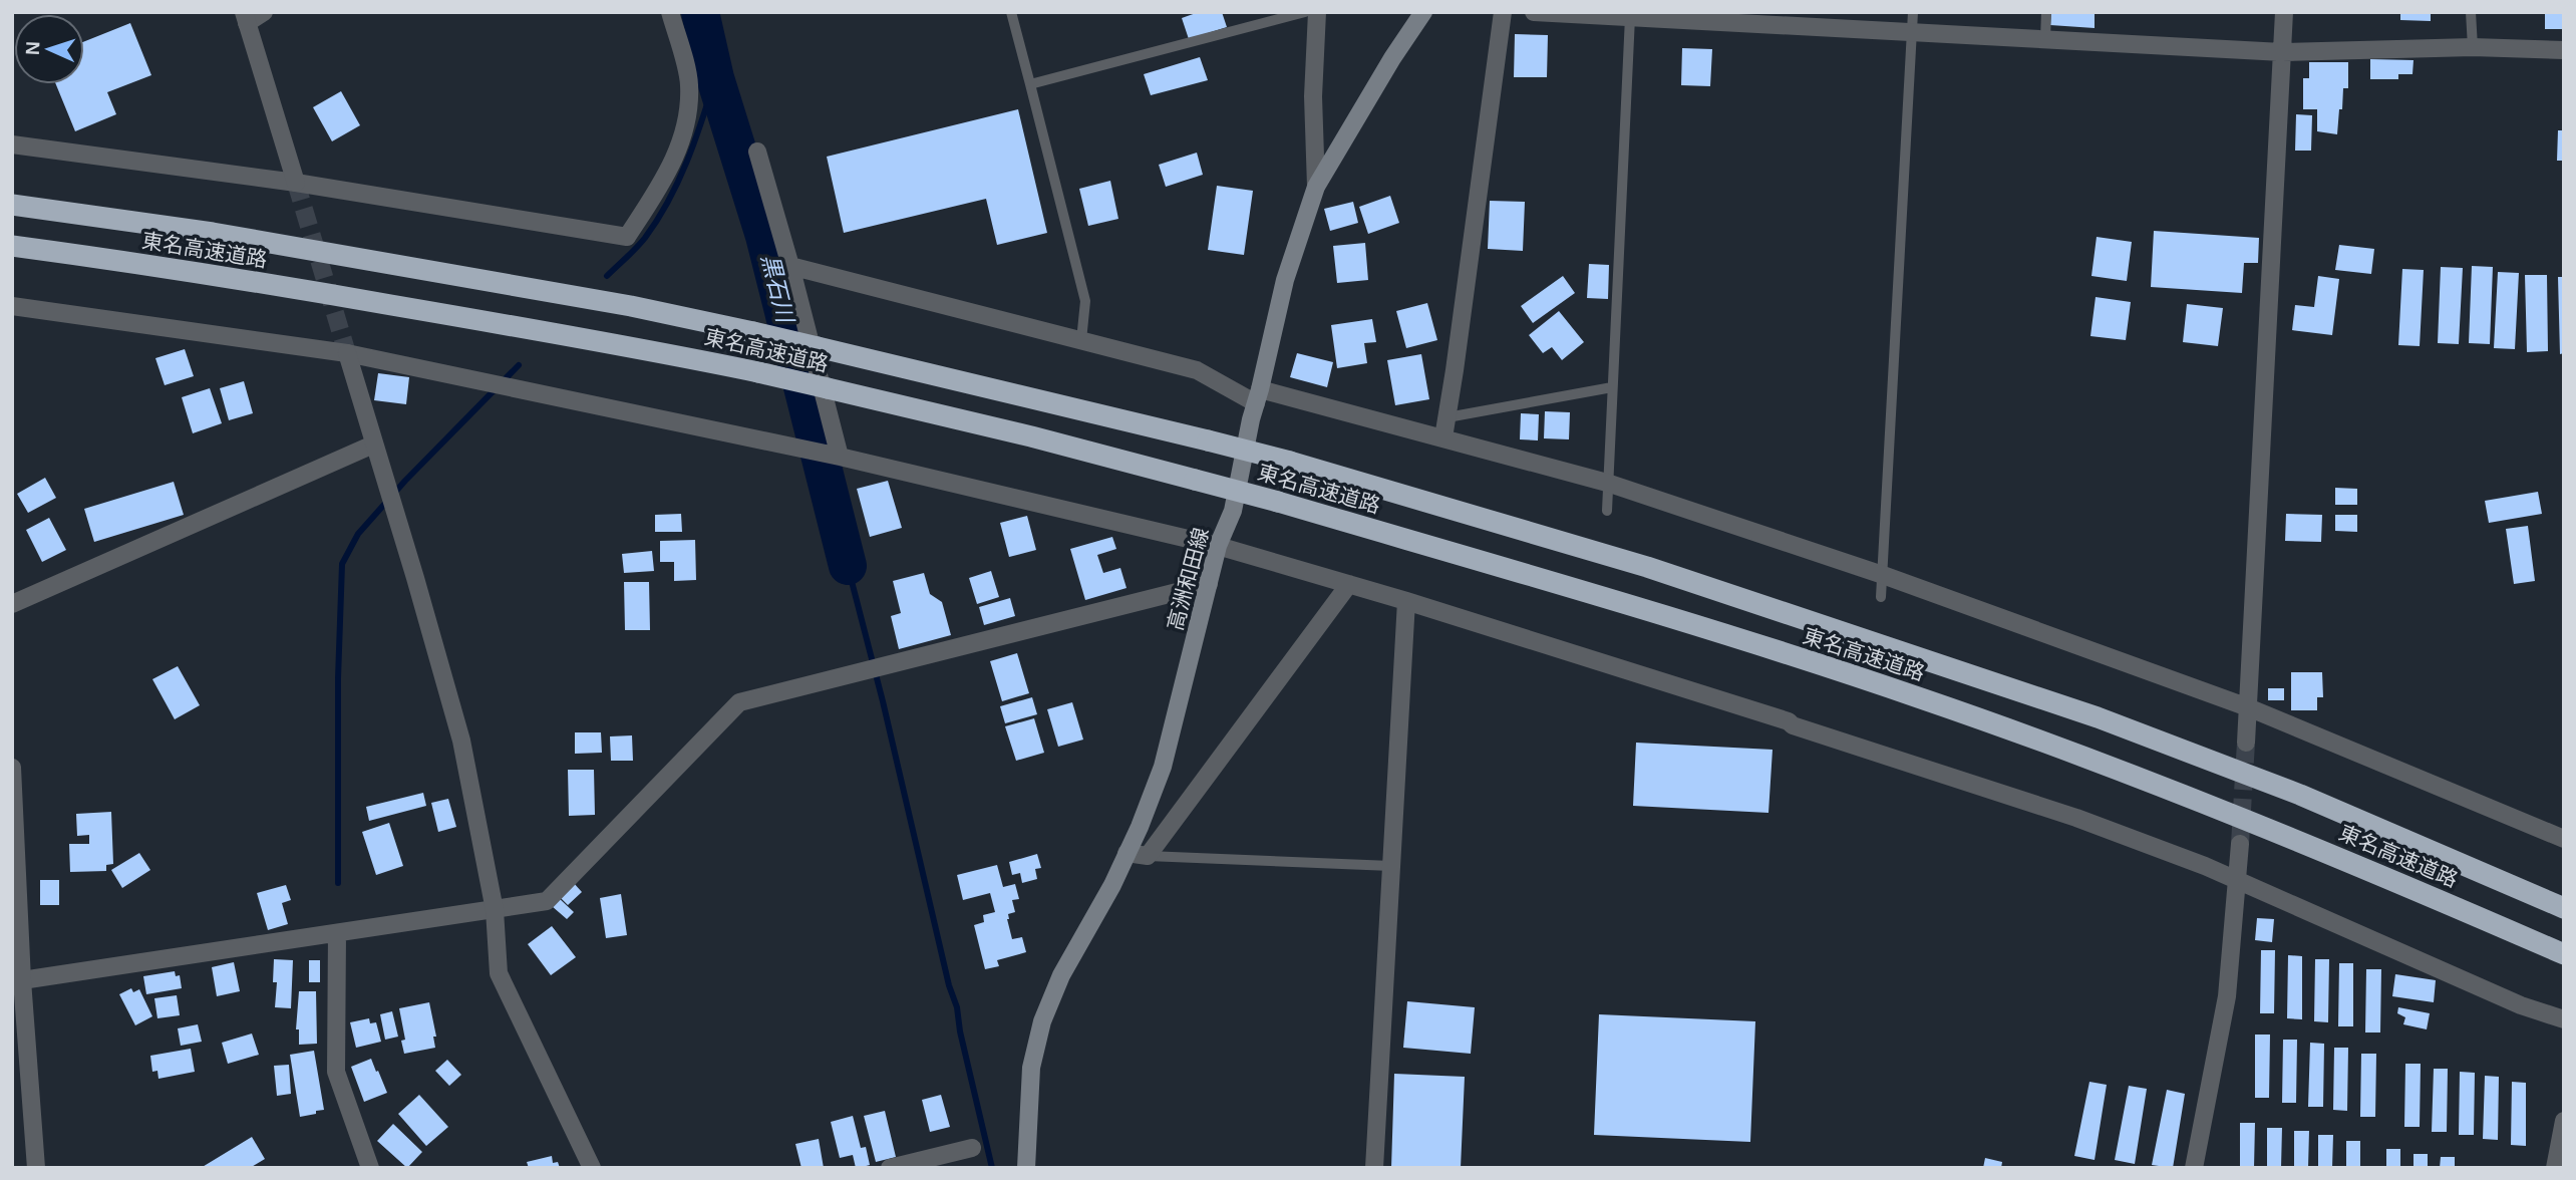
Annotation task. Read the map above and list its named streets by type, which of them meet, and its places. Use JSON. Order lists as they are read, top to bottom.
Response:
{
  "streets": {
    "highway": ["東名高速道路"],
    "main road": ["高洲和田線"]
  },
  "water": ["黒石川"],
  "north": "left"
}
